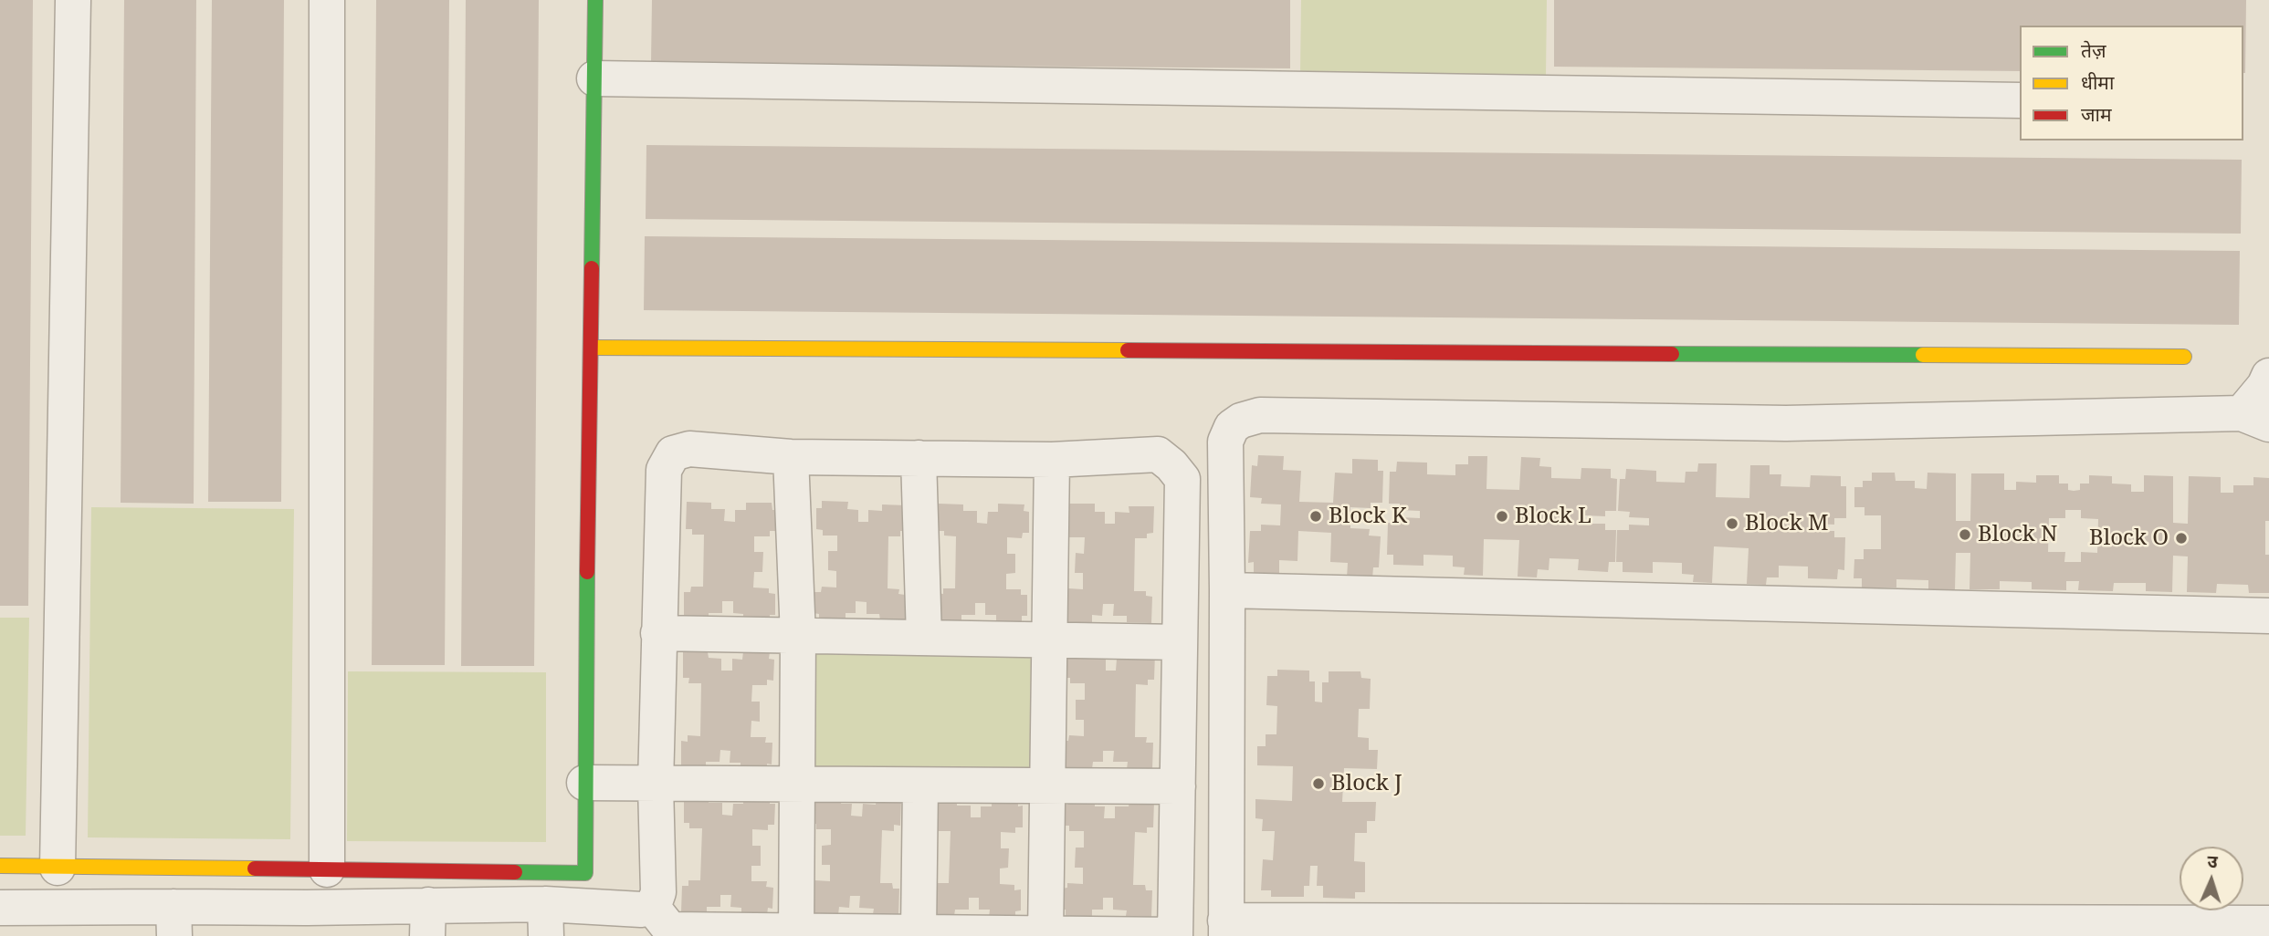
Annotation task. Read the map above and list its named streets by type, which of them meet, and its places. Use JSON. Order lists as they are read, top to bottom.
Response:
{
  "places": [
    "Block K",
    "Block L",
    "Block M",
    "Block N",
    "Block O",
    "Block J"
  ],
  "legend": ["तेज़", "धीमा", "जाम"],
  "north": "top"
}
